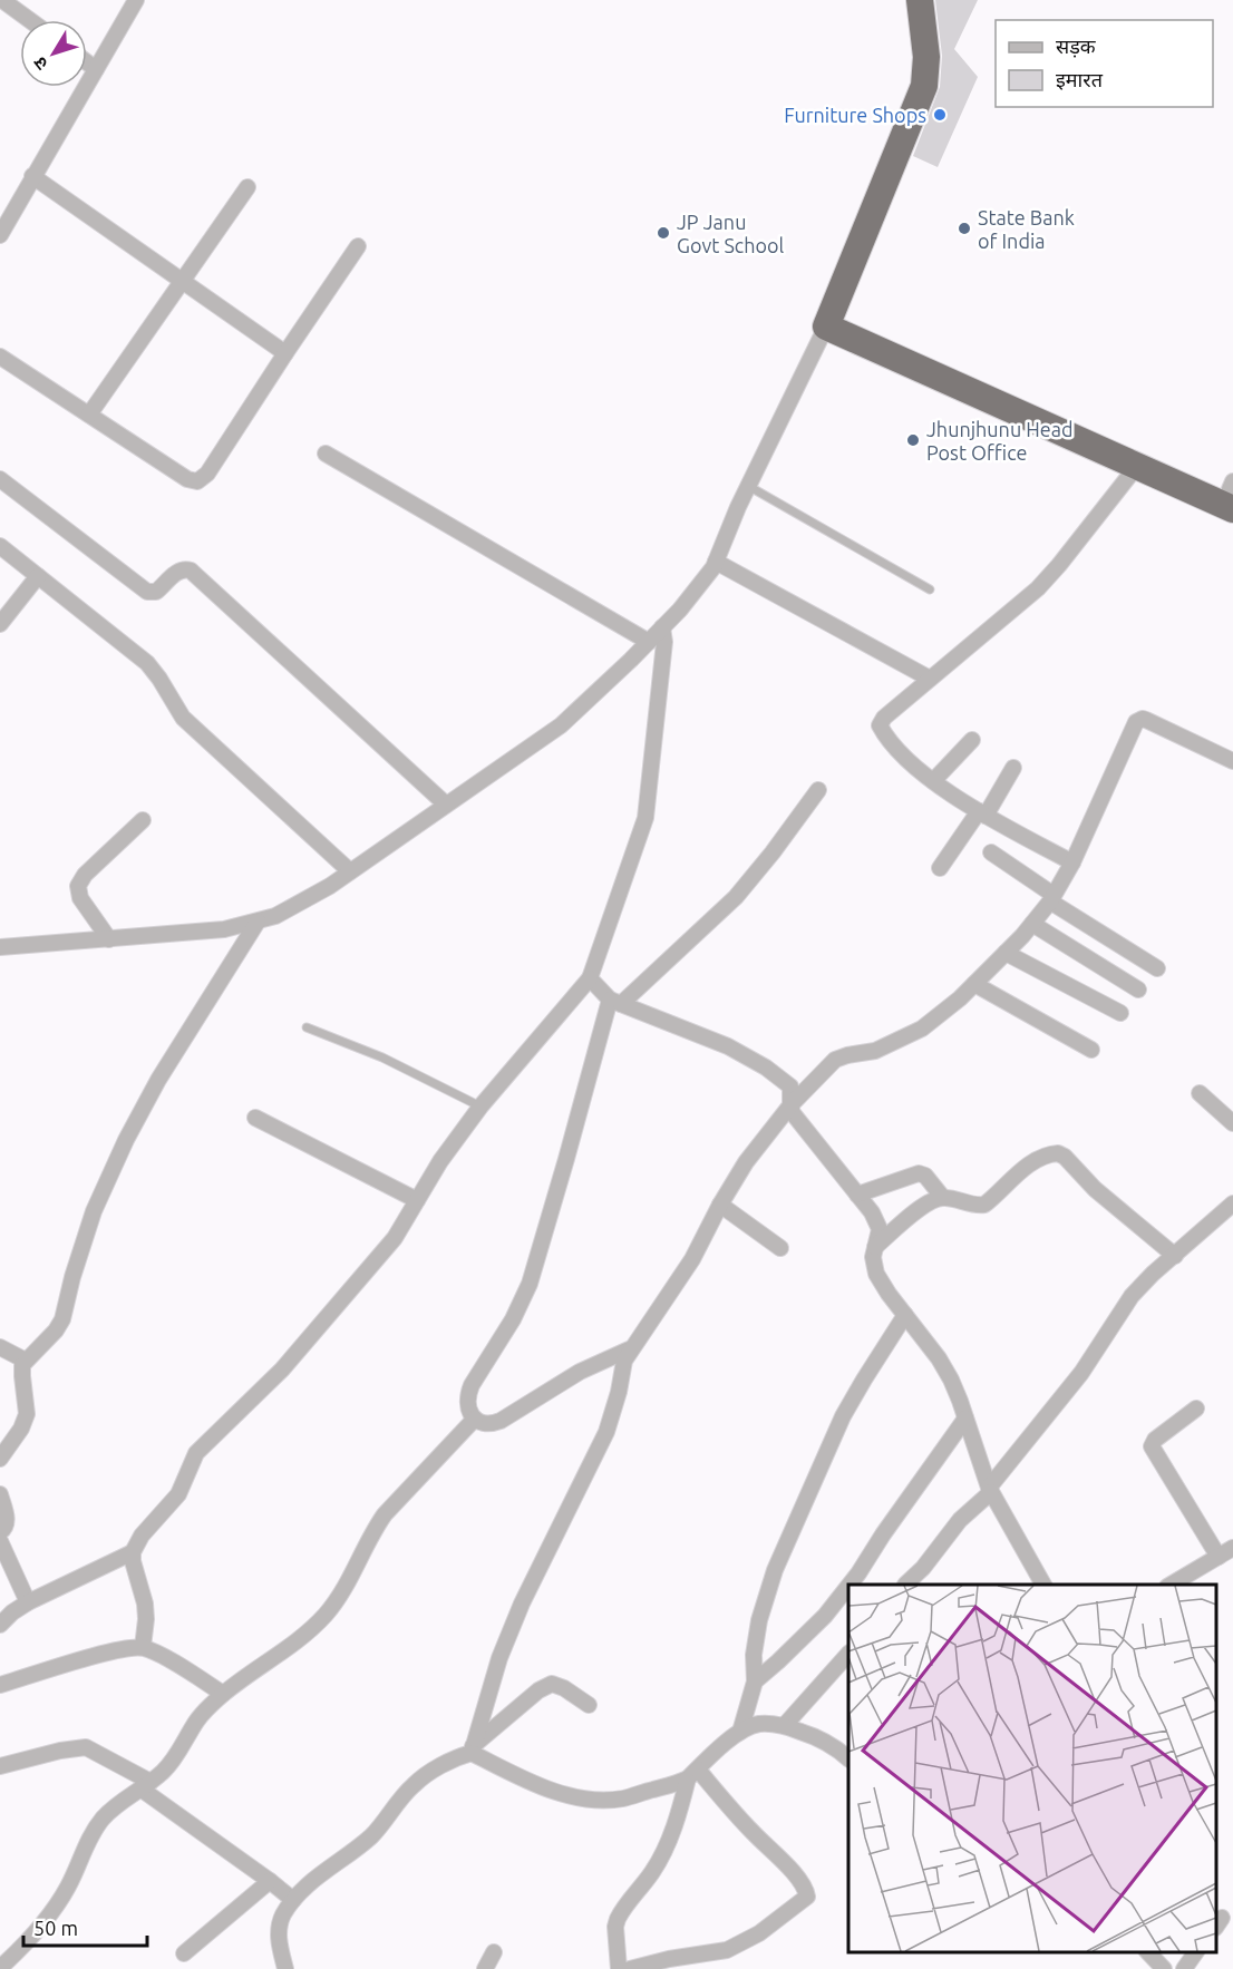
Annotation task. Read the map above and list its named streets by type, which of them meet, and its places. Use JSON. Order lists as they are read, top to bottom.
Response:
{
  "places": [
    "Furniture Shops",
    "State Bank of India",
    "JP Janu Govt School",
    "Jhunjhunu Head Post Office"
  ],
  "legend": ["सड़क", "इमारत"],
  "scale_bar": "50 m",
  "north": "bottom left"
}
